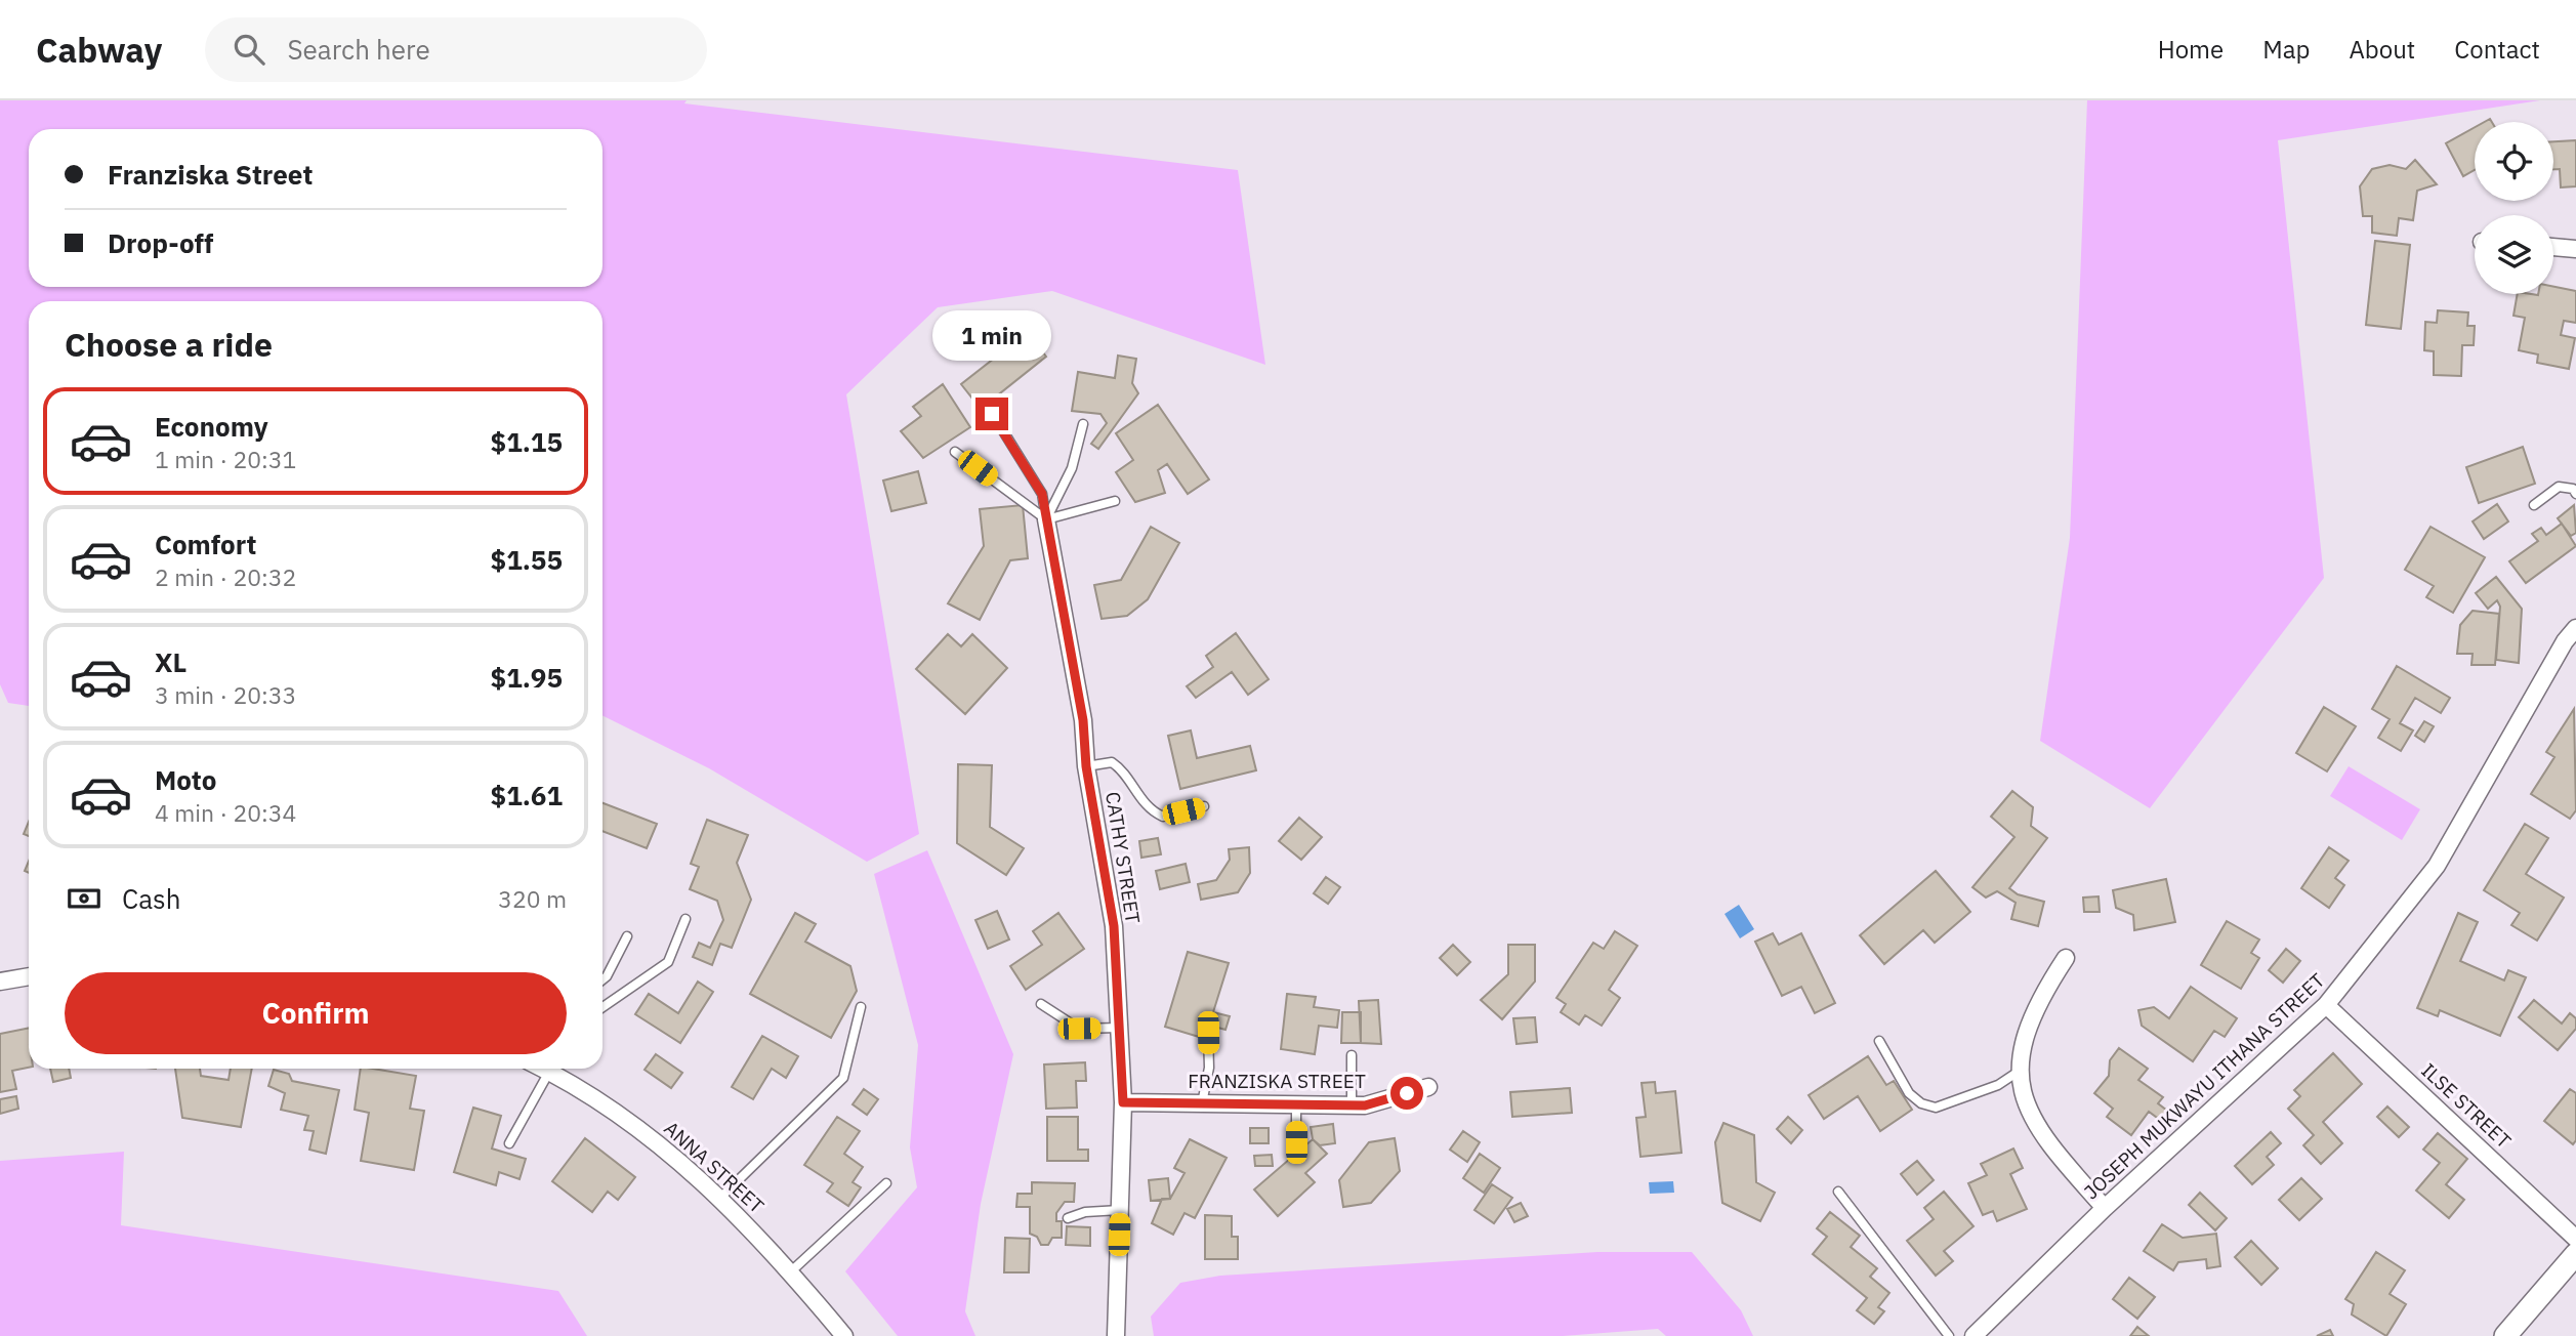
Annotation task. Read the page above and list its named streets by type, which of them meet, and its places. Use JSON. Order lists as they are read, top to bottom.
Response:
{
  "streets": {
    "street": [
      "CATHY STREET",
      "FRANZISKA STREET",
      "JOSEPH MUKWAYU ITHANA STREET",
      "ILSE STREET",
      "ANNA STREET"
    ]
  },
  "crossings": [
    ["CATHY STREET", "FRANZISKA STREET"],
    ["JOSEPH MUKWAYU ITHANA STREET", "ILSE STREET"]
  ],
  "page": {
    "header": "Cabway",
    "search": "Search here",
    "nav": [
      "Home",
      "Map",
      "About",
      "Contact"
    ],
    "banner": ["Franziska Street", "Drop-off"],
    "heading": "Choose a ride",
    "bubble": "1 min",
    "list": [
      {
        "name": "Economy",
        "note": "1 min · 20:31",
        "value": "$1.15"
      },
      {
        "name": "Comfort",
        "note": "2 min · 20:32",
        "value": "$1.55"
      },
      {
        "name": "XL",
        "note": "3 min · 20:33",
        "value": "$1.95"
      },
      {
        "name": "Moto",
        "note": "4 min · 20:34",
        "value": "$1.61"
      }
    ],
    "pay": ["Cash", "320 m"],
    "buttons": "Confirm"
  }
}
